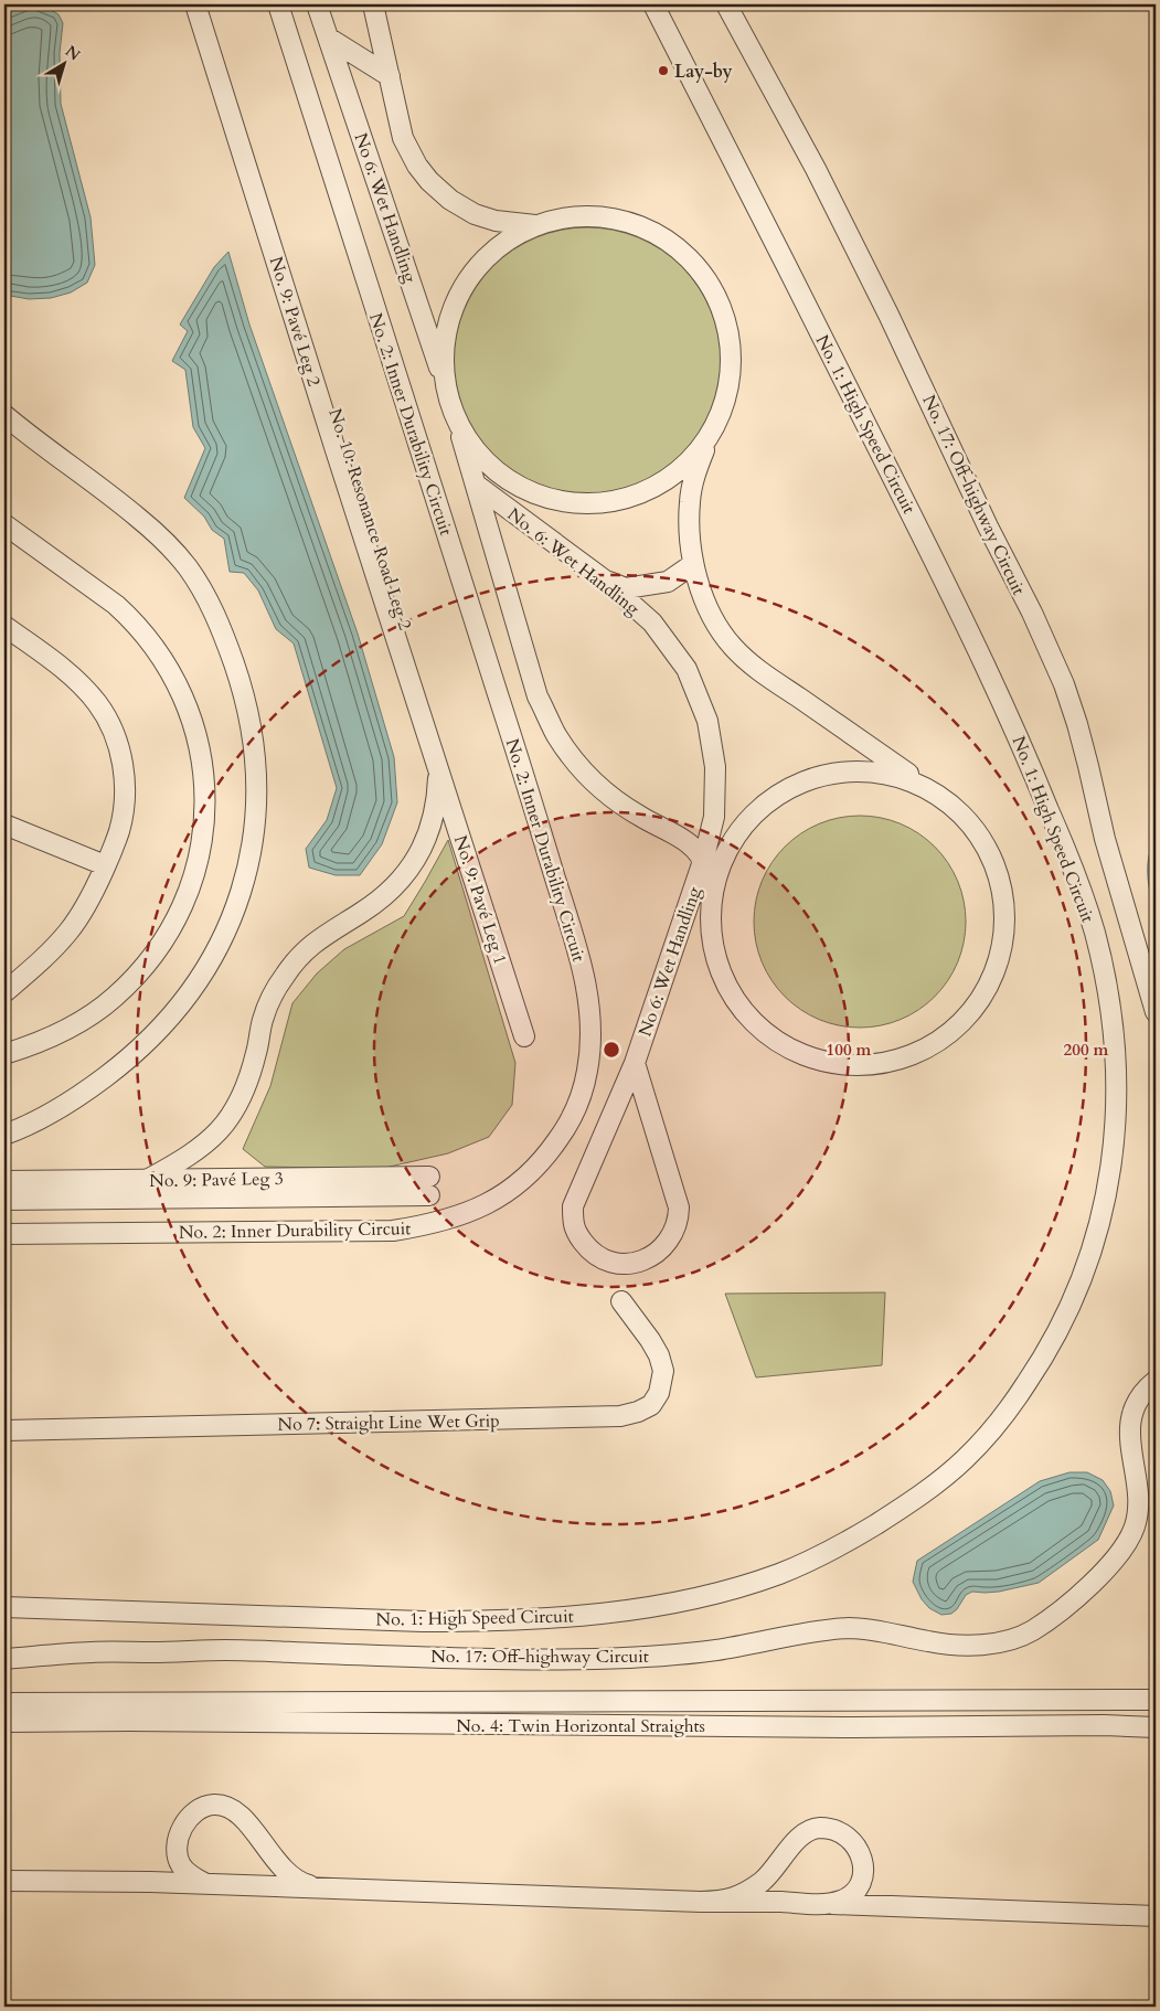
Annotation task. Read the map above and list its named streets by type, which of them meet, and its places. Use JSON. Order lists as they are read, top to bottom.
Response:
{
  "streets": {
    "street": [
      "No 6: Wet Handling",
      "No. 9: Pavé Leg 2",
      "No. 2: Inner Durability Circuit",
      "No. 1: High Speed Circuit",
      "No. 17: Off-highway Circuit",
      "No. 10: Resonance Road Leg 2",
      "No. 6: Wet Handling",
      "No. 9: Pavé Leg 1",
      "No. 9: Pavé Leg 3",
      "No 7: Straight Line Wet Grip",
      "No. 4: Twin Horizontal Straights"
    ]
  },
  "crossings": [
    ["No 6: Wet Handling", "No. 6: Wet Handling"],
    ["No. 9: Pavé Leg 2", "No. 9: Pavé Leg 1"],
    ["No. 10: Resonance Road Leg 2", "No. 9: Pavé Leg 1"]
  ],
  "places": ["Lay-by"],
  "north": "top right",
  "rings": ["100 m", "200 m"]
}
